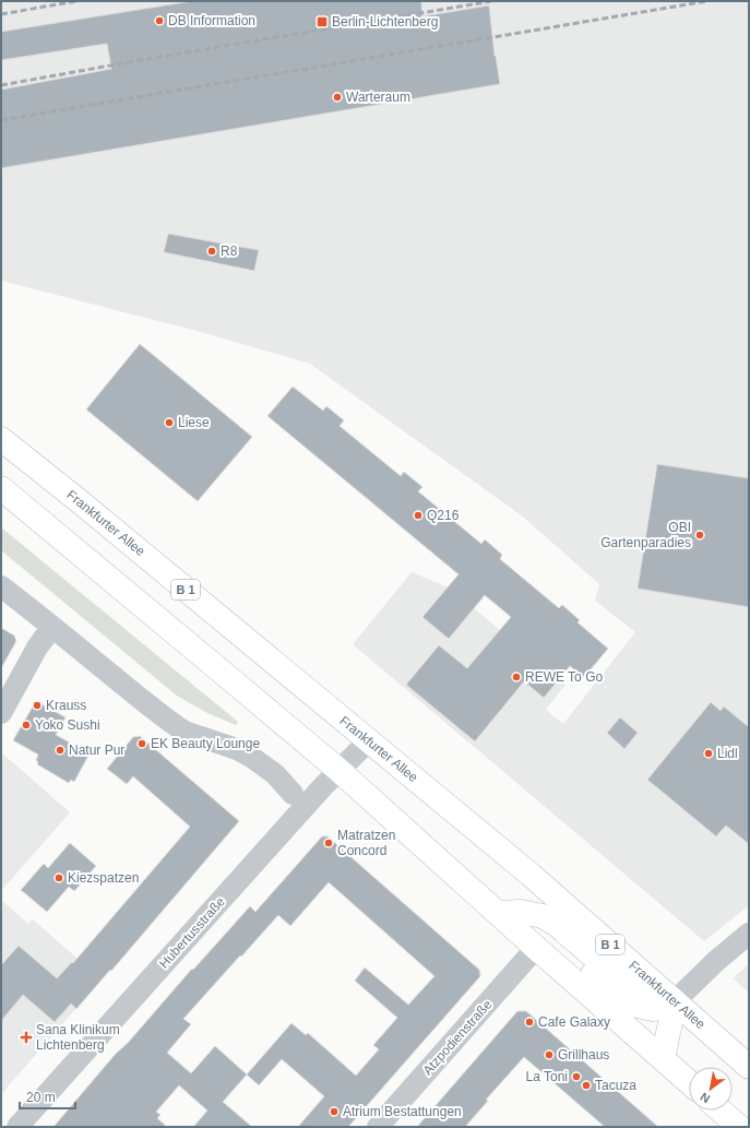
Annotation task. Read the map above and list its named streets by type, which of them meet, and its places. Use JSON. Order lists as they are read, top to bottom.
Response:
{
  "streets": {
    "main road": ["Frankfurter Allee", "B 1"],
    "street": ["Hubertusstraße", "Atzpodienstraße"]
  },
  "crossings": [
    ["Frankfurter Allee", "Hubertusstraße"]
  ],
  "places": {
    "other": [
      "DB Information",
      "Warteraum",
      "R8",
      "Liese",
      "Q216",
      "OBI Gartenparadies",
      "REWE To Go",
      "Krauss",
      "Yoko Sushi",
      "EK Beauty Lounge",
      "Natur Pur",
      "Lidl",
      "Matratzen Concord",
      "Kiezspatzen",
      "Cafe Galaxy",
      "Grillhaus",
      "La Toni",
      "Tacuza",
      "Atrium Bestattungen"
    ],
    "transit": ["Berlin-Lichtenberg"],
    "health": ["Sana Klinikum Lichtenberg"]
  },
  "scale_bar": "20 m",
  "north": "bottom left"
}
